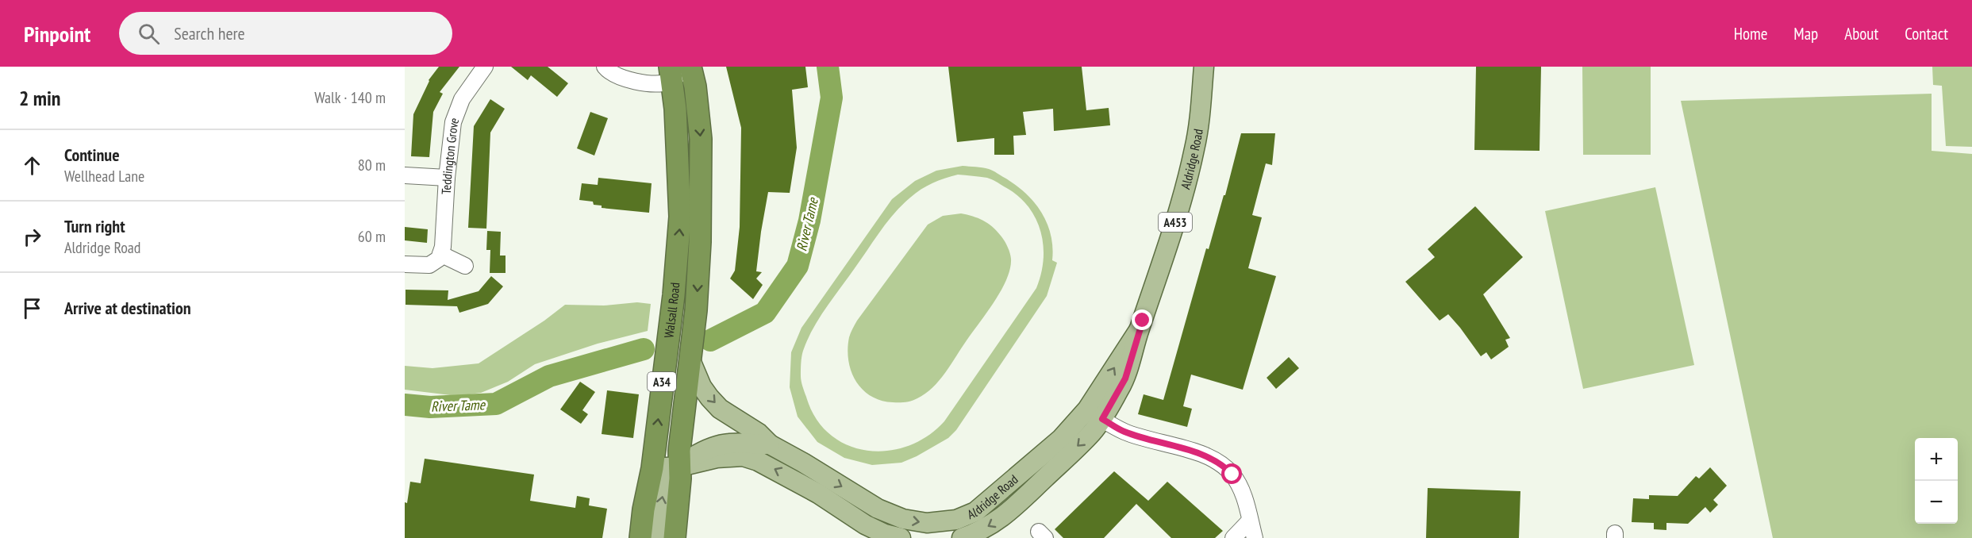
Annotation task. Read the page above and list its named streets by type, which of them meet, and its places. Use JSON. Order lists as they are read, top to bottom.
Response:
{
  "streets": {
    "highway": ["Walsall Road", "A34"],
    "main road": ["Aldridge Road", "A453"],
    "street": ["Teddington Grove"]
  },
  "crossings": [
    ["Aldridge Road", "Walsall Road"]
  ],
  "water": ["River Tame"],
  "page": {
    "header": "Pinpoint",
    "search": "Search here",
    "nav": [
      "Home",
      "Map",
      "About",
      "Contact"
    ],
    "heading": ["2 min", "Walk · 140 m"],
    "list": [
      ["Continue", "Wellhead Lane", "80 m"],
      ["Turn right", "Aldridge Road", "60 m"],
      "Arrive at destination"
    ],
    "map_buttons": ["+", "−"]
  }
}
